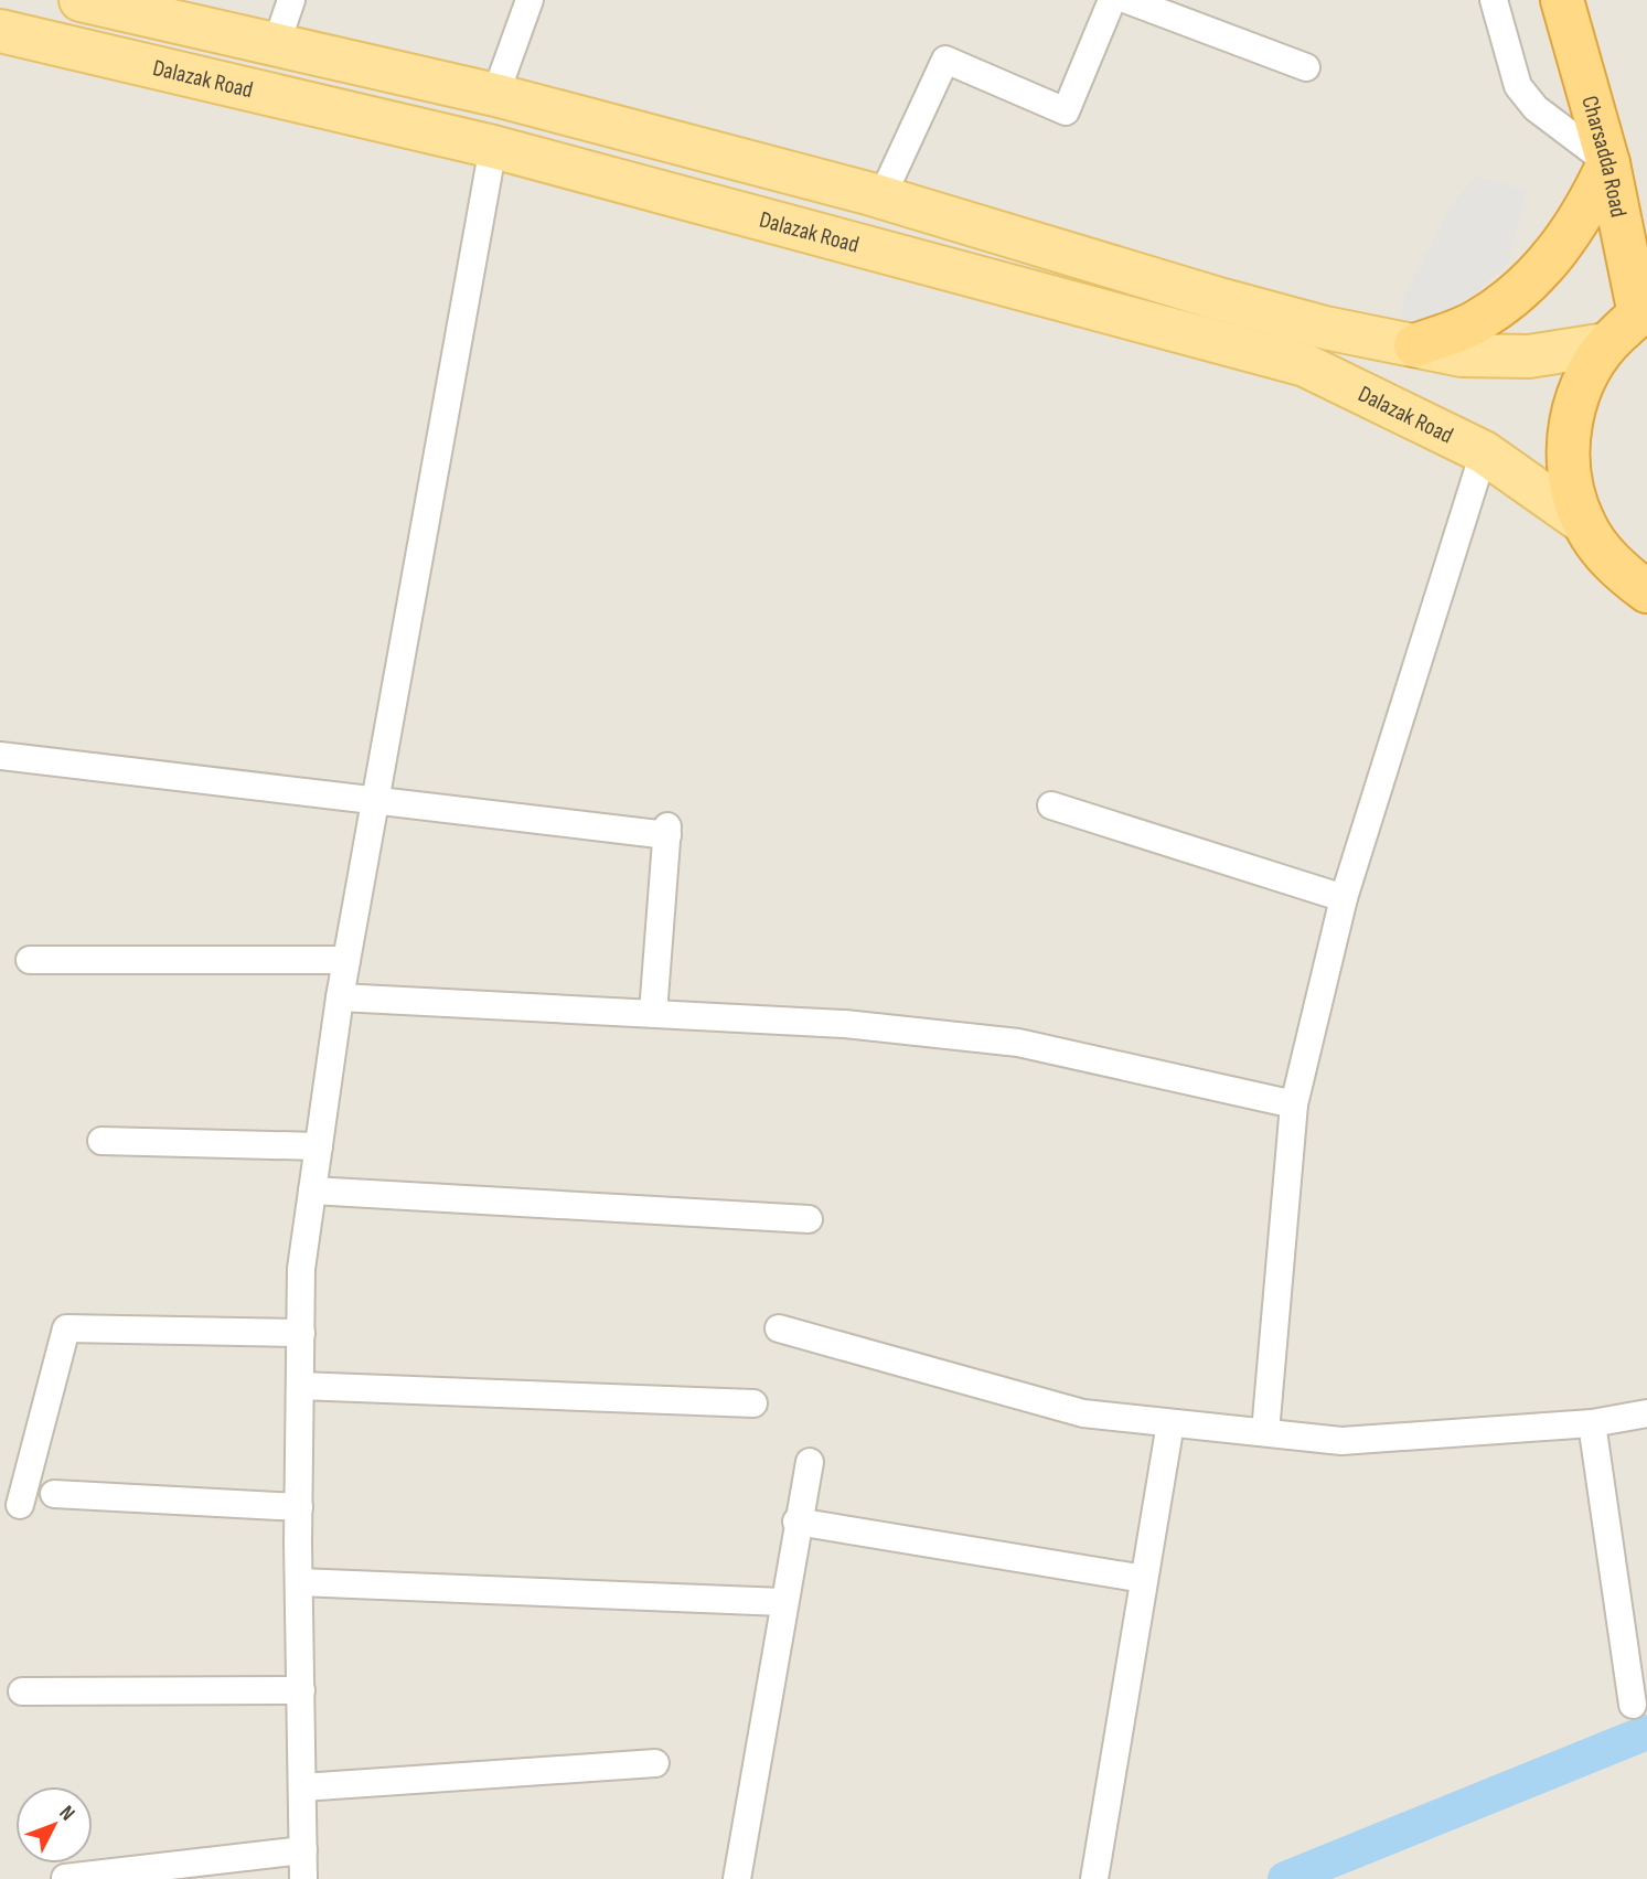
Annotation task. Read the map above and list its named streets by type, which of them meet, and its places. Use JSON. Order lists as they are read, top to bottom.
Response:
{
  "streets": {
    "highway": ["Charsadda Road"],
    "main road": ["Dalazak Road"]
  },
  "north": "top right"
}
